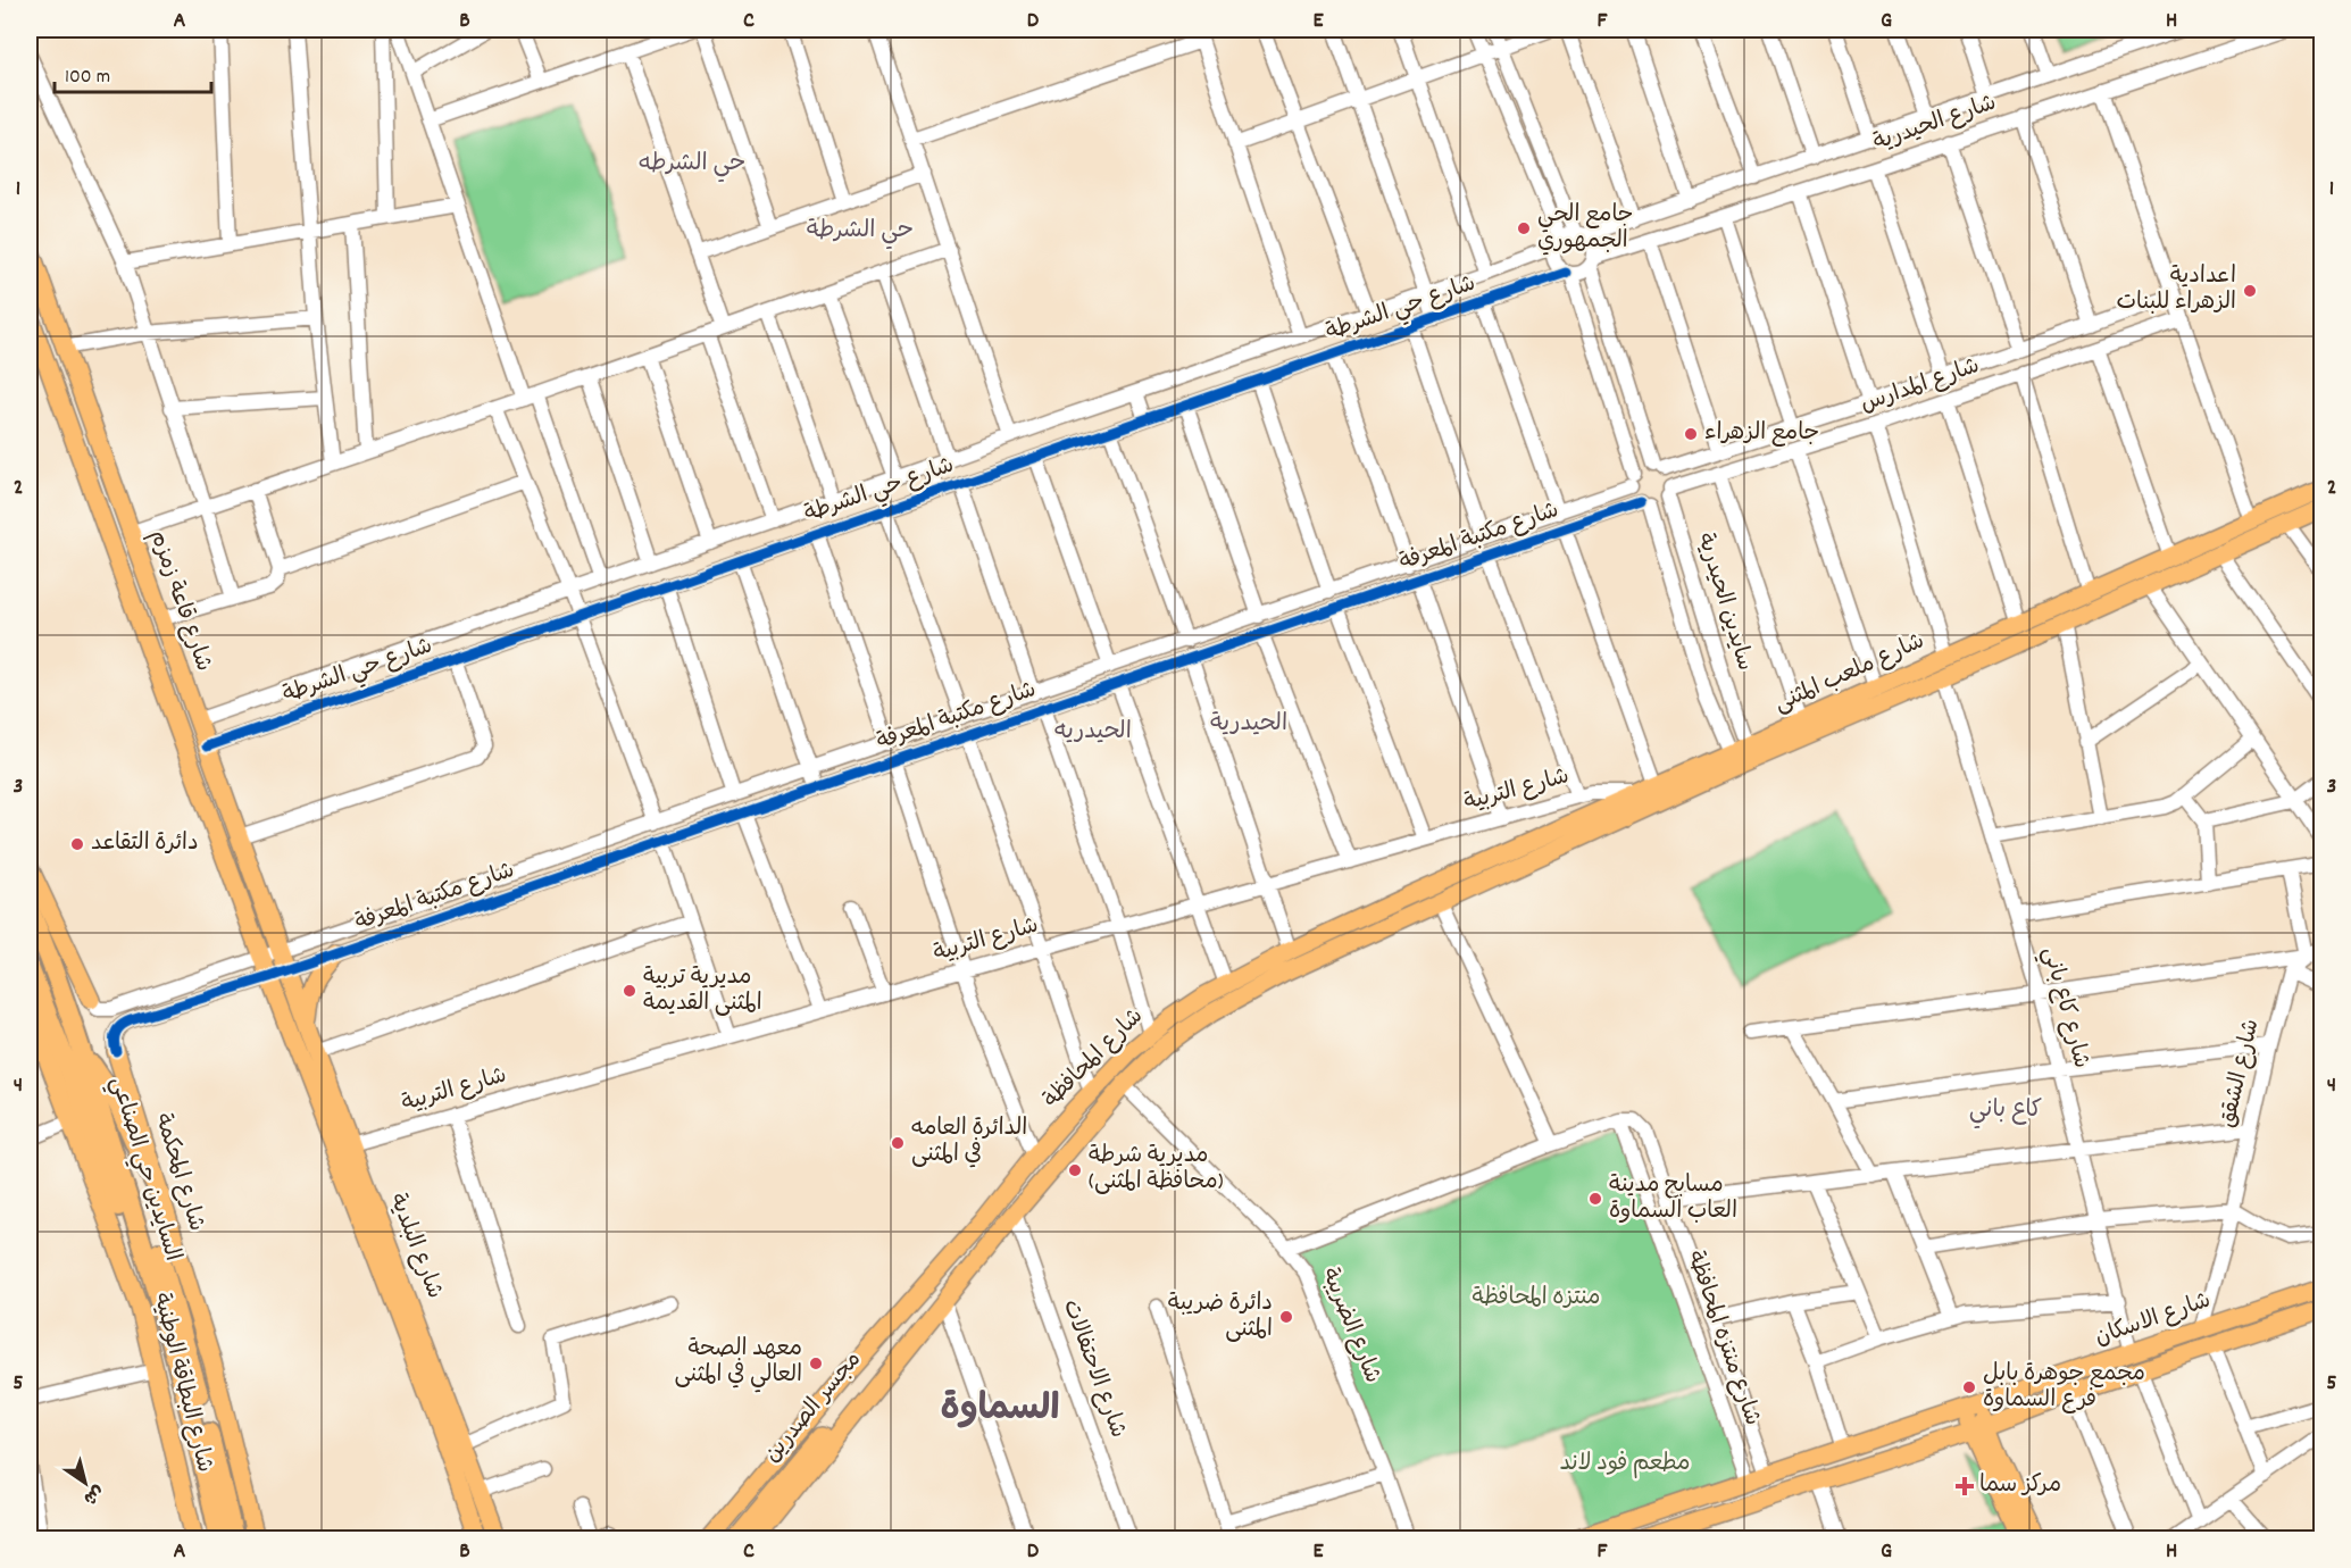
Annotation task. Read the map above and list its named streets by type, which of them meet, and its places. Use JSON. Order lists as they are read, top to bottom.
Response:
{
  "streets": {
    "highway": ["السايدين حي الصناعي"],
    "main road": [
      "شارع قاعة زمزم",
      "شارع ملعب المثنى",
      "شارع المحافظة",
      "شارع المحكمة",
      "شارع البلدية",
      "شارع الاسكان",
      "شارع البطاقة الوطنية",
      "مجسر الصدرين"
    ],
    "street": [
      "شارع الحيدرية",
      "شارع حي الشرطة",
      "شارع المدارس",
      "شارع مكتبة المعرفة",
      "سايدين الحيدرية",
      "شارع التربية",
      "شارع كاع باني",
      "شارع الشقق",
      "شارع الضريبة",
      "شارع منتزه المحافظة",
      "شارع الاحتفالات"
    ]
  },
  "crossings": [
    ["شارع الحيدرية", "شارع حي الشرطة"],
    ["شارع حي الشرطة", "شارع قاعة زمزم"],
    ["شارع المدارس", "شارع مكتبة المعرفة"],
    ["شارع المدارس", "سايدين الحيدرية"],
    ["شارع مكتبة المعرفة", "شارع قاعة زمزم"],
    ["شارع مكتبة المعرفة", "سايدين الحيدرية"],
    ["شارع مكتبة المعرفة", "شارع المحكمة"],
    ["شارع مكتبة المعرفة", "شارع البلدية"],
    ["شارع قاعة زمزم", "شارع البلدية"],
    ["سايدين الحيدرية", "شارع ملعب المثنى"],
    ["شارع ملعب المثنى", "شارع التربية"],
    ["شارع ملعب المثنى", "شارع كاع باني"],
    ["شارع ملعب المثنى", "شارع المحافظة"],
    ["شارع التربية", "شارع البلدية"],
    ["شارع كاع باني", "شارع الاسكان"],
    ["شارع المحافظة", "شارع الضريبة"],
    ["شارع المحافظة", "شارع الاحتفالات"],
    ["شارع المحافظة", "مجسر الصدرين"],
    ["شارع الشقق", "شارع الاسكان"],
    ["شارع الاسكان", "شارع منتزه المحافظة"]
  ],
  "districts": [
    "حي الشرطه",
    "حي الشرطة",
    "الحيدرية",
    "الحيدريه",
    "كاع باني",
    "السماوة"
  ],
  "parks": ["منتزه المحافظة", "مطعم فود لاند"],
  "places": {
    "other": [
      "جامع الحي الجمهوري",
      "اعدادية الزهراء للبنات",
      "جامع الزهراء",
      "دائرة التقاعد",
      "مديرية تربية المثنى القديمة",
      "الدائرة العامه في المثنى",
      "مديرية شرطة (محافظة المثنى)",
      "مسابح مدينة العاب السماوة",
      "دائرة ضريبة المثنى",
      "معهد الصحة العالي في المثنى",
      "مجمع جوهرة بابل فرع السماوة"
    ],
    "health": ["مركز سما"]
  },
  "scale_bar": "100 m",
  "north": "bottom right",
  "grid": {
    "columns": [
      "A",
      "B",
      "C",
      "D",
      "E",
      "F",
      "G",
      "H"
    ],
    "rows": [
      "1",
      "2",
      "3",
      "4",
      "5"
    ]
  }
}
